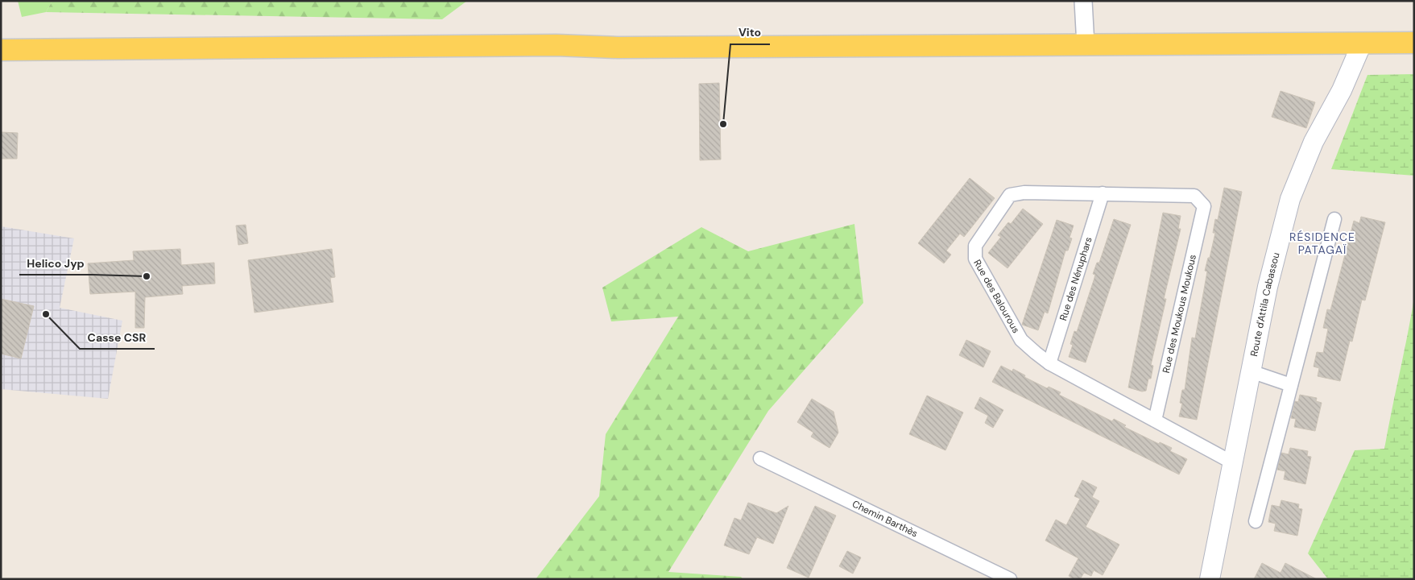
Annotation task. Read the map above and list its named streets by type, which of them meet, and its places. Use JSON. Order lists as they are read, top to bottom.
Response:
{
  "streets": {
    "main road": ["Route d'Attila Cabassou"],
    "street": [
      "Rue des Nénuphars",
      "Rue des Balourous",
      "Rue des Moukous Moukous",
      "Chemin Barthès"
    ]
  },
  "crossings": [
    ["Rue des Nénuphars", "Rue des Balourous"],
    ["Rue des Balourous", "Route d'Attila Cabassou"],
    ["Rue des Balourous", "Rue des Moukous Moukous"]
  ],
  "districts": ["RÉSIDENCE PATAGAÏ"],
  "places": ["Vito", "Helico Jyp", "Casse CSR"]
}
